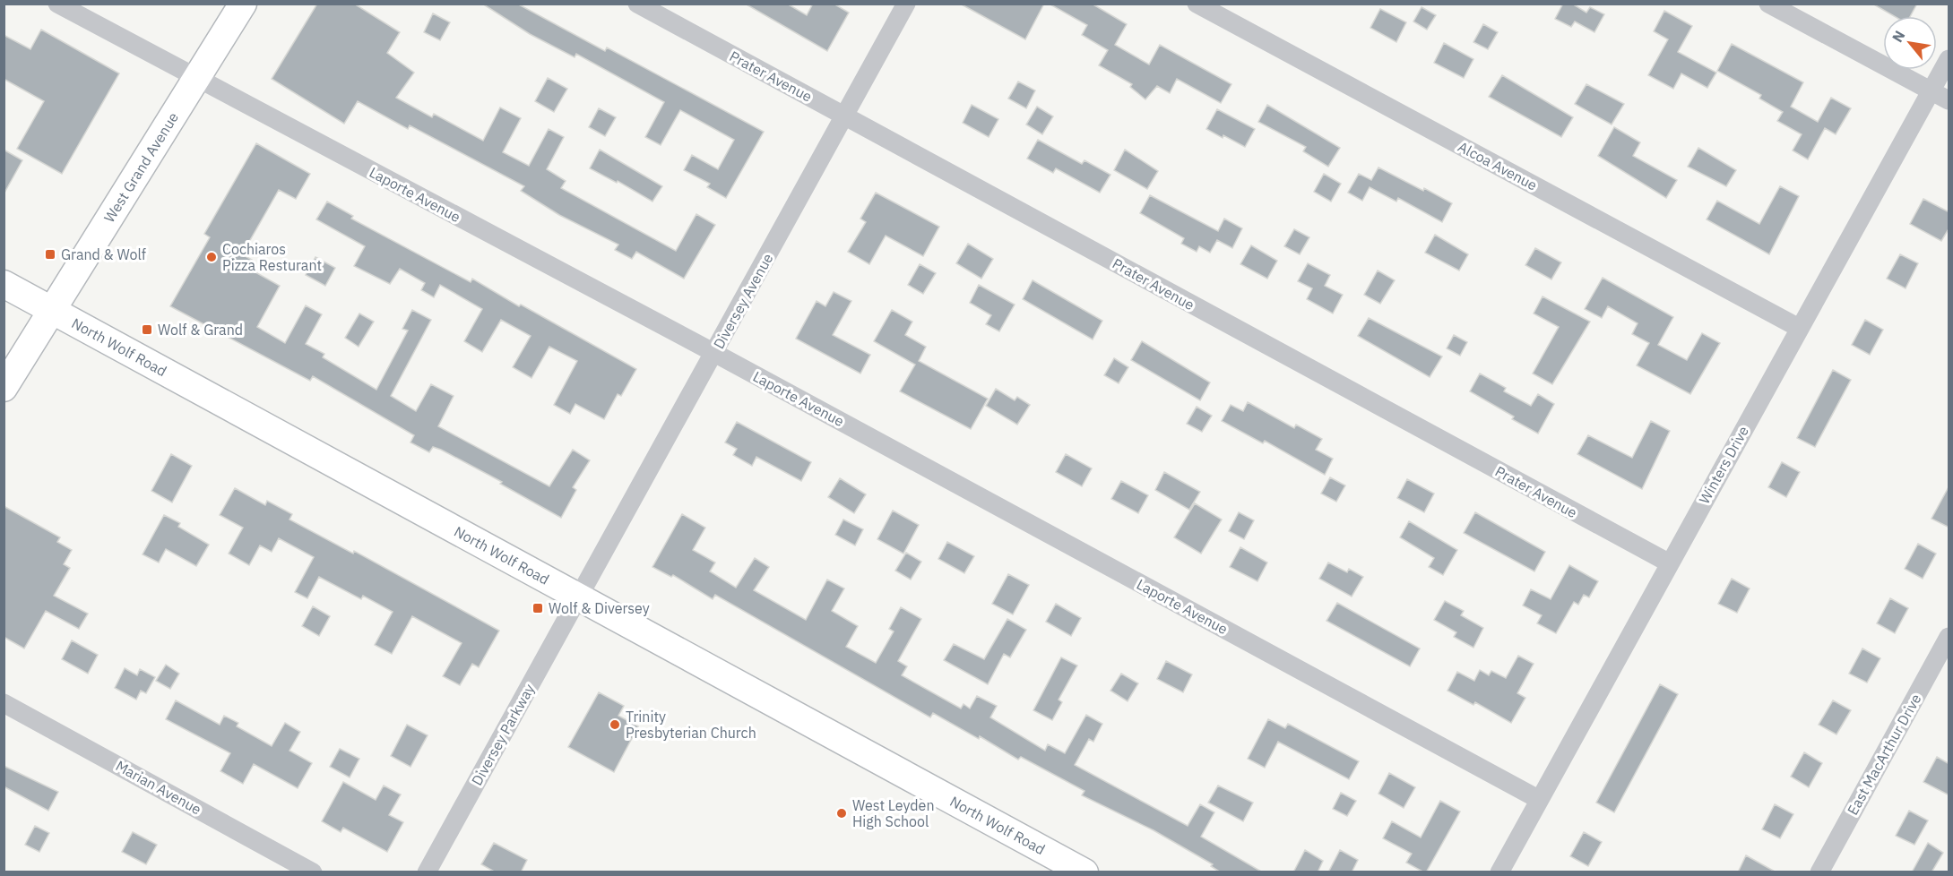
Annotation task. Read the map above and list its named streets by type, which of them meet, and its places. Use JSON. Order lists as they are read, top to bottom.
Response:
{
  "streets": {
    "main road": ["West Grand Avenue", "North Wolf Road"],
    "street": [
      "Prater Avenue",
      "Alcoa Avenue",
      "Laporte Avenue",
      "Diversey Avenue",
      "Winters Drive",
      "Diversey Parkway",
      "East MacArthur Drive",
      "Marian Avenue"
    ]
  },
  "crossings": [
    ["Prater Avenue", "Diversey Avenue"],
    ["Prater Avenue", "Winters Drive"],
    ["Alcoa Avenue", "Winters Drive"],
    ["West Grand Avenue", "Laporte Avenue"],
    ["West Grand Avenue", "North Wolf Road"],
    ["Laporte Avenue", "Diversey Avenue"],
    ["Laporte Avenue", "Winters Drive"],
    ["Diversey Avenue", "North Wolf Road"],
    ["Diversey Avenue", "Diversey Parkway"],
    ["North Wolf Road", "Diversey Parkway"]
  ],
  "places": {
    "transit": ["Grand & Wolf", "Wolf & Grand", "Wolf & Diversey"],
    "other": ["Cochiaros Pizza Resturant", "Trinity Presbyterian Church", "West Leyden High School"]
  },
  "north": "top left"
}
